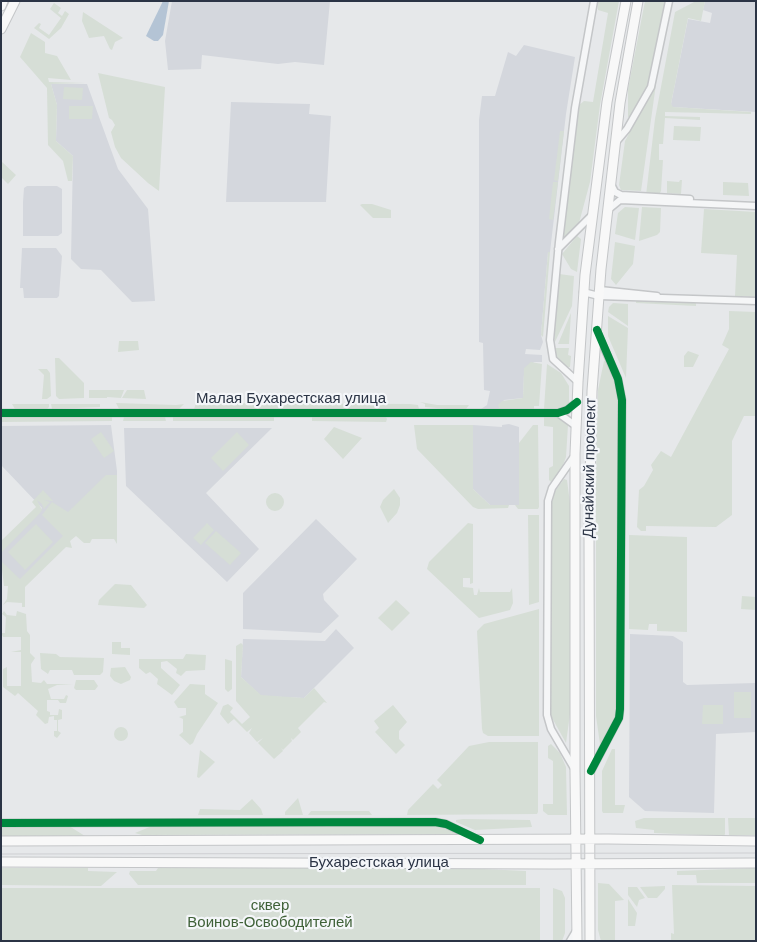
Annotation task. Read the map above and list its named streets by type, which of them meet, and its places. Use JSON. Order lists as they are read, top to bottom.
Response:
{
  "streets": {
    "main road": ["Дунайский проспект", "Бухарестская улица"],
    "street": ["Малая Бухарестская улица"]
  },
  "crossings": [
    ["Малая Бухарестская улица", "Дунайский проспект"],
    ["Дунайский проспект", "Бухарестская улица"]
  ],
  "parks": ["сквер Воинов-Освободителей"]
}
